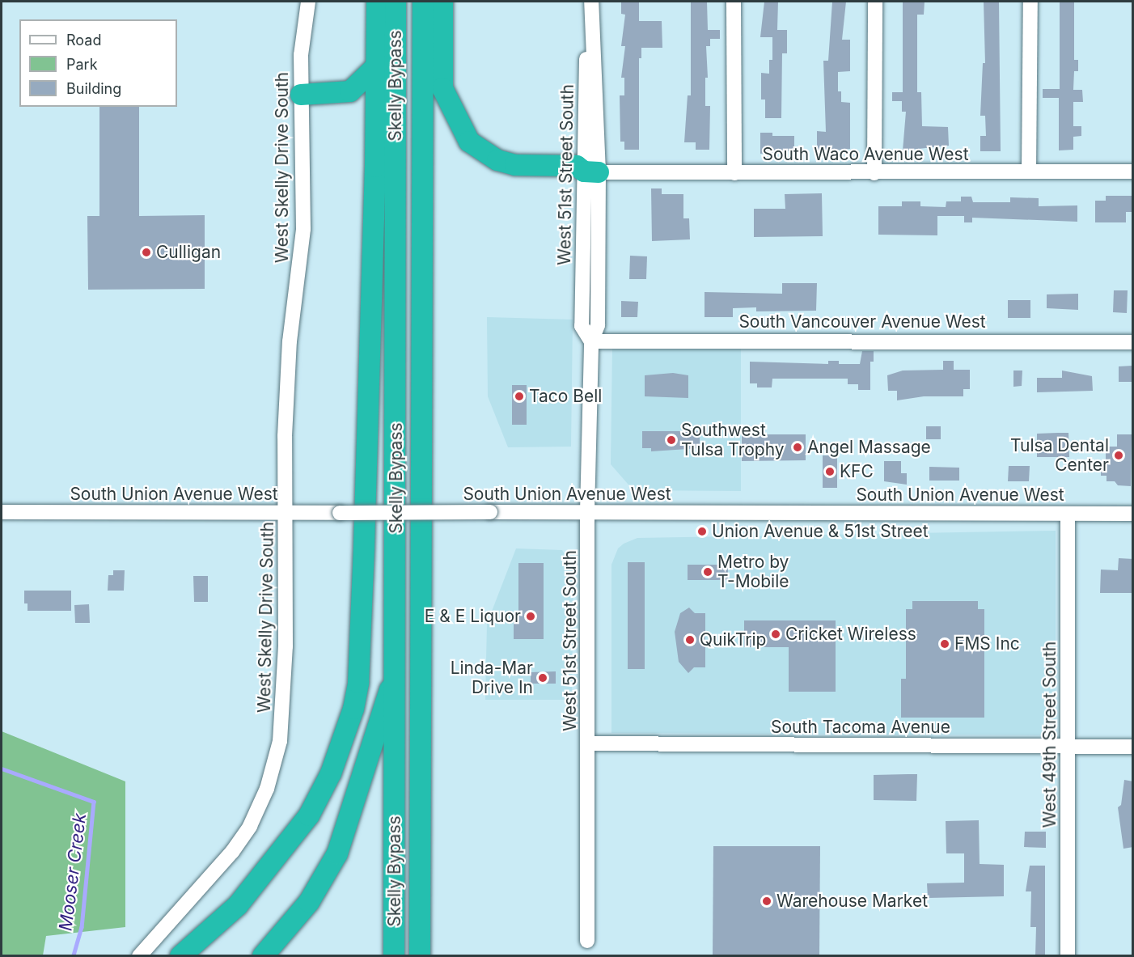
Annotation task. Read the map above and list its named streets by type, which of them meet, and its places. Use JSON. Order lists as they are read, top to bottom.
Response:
{
  "streets": {
    "highway": ["Skelly Bypass"],
    "street": [
      "South Waco Avenue West",
      "West Skelly Drive South",
      "West 51st Street South",
      "South Vancouver Avenue West",
      "South Union Avenue West",
      "South Tacoma Avenue",
      "West 49th Street South"
    ]
  },
  "crossings": [
    ["South Waco Avenue West", "West 51st Street South"],
    ["West Skelly Drive South", "South Union Avenue West"],
    ["West 51st Street South", "South Vancouver Avenue West"],
    ["West 51st Street South", "South Union Avenue West"],
    ["West 51st Street South", "South Tacoma Avenue"],
    ["South Union Avenue West", "West 49th Street South"],
    ["South Tacoma Avenue", "West 49th Street South"]
  ],
  "water": ["Mooser Creek"],
  "places": [
    "Culligan",
    "Taco Bell",
    "Southwest Tulsa Trophy",
    "Angel Massage",
    "Tulsa Dental Center",
    "KFC",
    "Union Avenue & 51st Street",
    "Metro by T-Mobile",
    "E & E Liquor",
    "Cricket Wireless",
    "QuikTrip",
    "FMS Inc",
    "Linda-Mar Drive In",
    "Warehouse Market"
  ],
  "legend": ["Road", "Park", "Building"]
}
